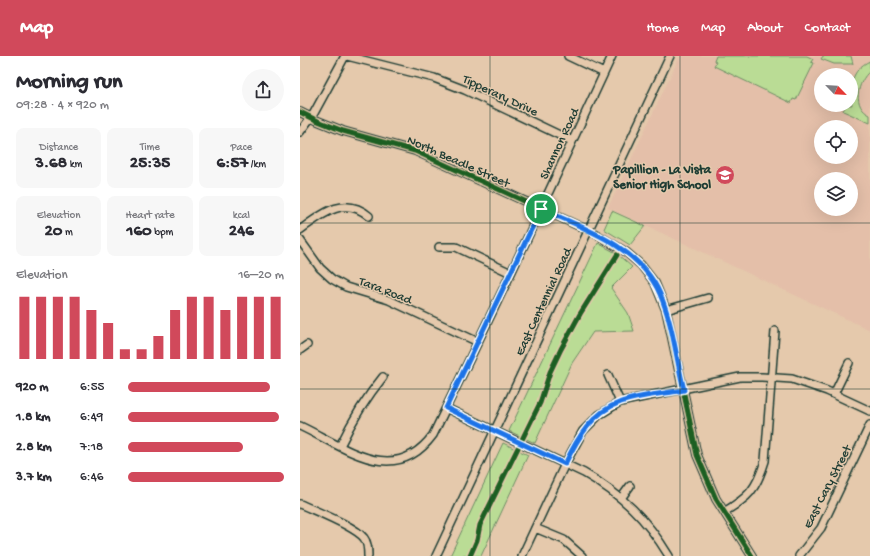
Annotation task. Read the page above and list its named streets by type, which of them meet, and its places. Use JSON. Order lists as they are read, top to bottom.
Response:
{
  "streets": {
    "street": [
      "Tipperary Drive",
      "Shannon Road",
      "North Beadle Street",
      "Tara Road",
      "East Centennial Road",
      "East Cary Street"
    ]
  },
  "crossings": [
    ["Tipperary Drive", "Shannon Road"],
    ["Shannon Road", "North Beadle Street"],
    ["Shannon Road", "Tara Road"],
    ["North Beadle Street", "East Centennial Road"]
  ],
  "places": {
    "school or university": ["Papillion - La Vista Senior High School"]
  },
  "north": "bottom right",
  "page": {
    "header": "Map",
    "nav": [
      "Home",
      "Map",
      "About",
      "Contact"
    ],
    "heading": ["Morning run", "09:28 · 4 × 920 m"],
    "stats": [
      ["Distance", "3.68 km"],
      ["Time", "25:35"],
      ["Pace", "6:57 /km"],
      ["Elevation", "20 m"],
      ["Heart rate", "160 bpm"],
      ["kcal", "246"]
    ],
    "chart": ["Elevation", "16–20 m"],
    "list": [
      {
        "name": "920 m",
        "note": "6:55"
      },
      {
        "name": "1.8 km",
        "note": "6:49"
      },
      {
        "name": "2.8 km",
        "note": "7:18"
      },
      {
        "name": "3.7 km",
        "note": "6:46"
      }
    ]
  }
}
